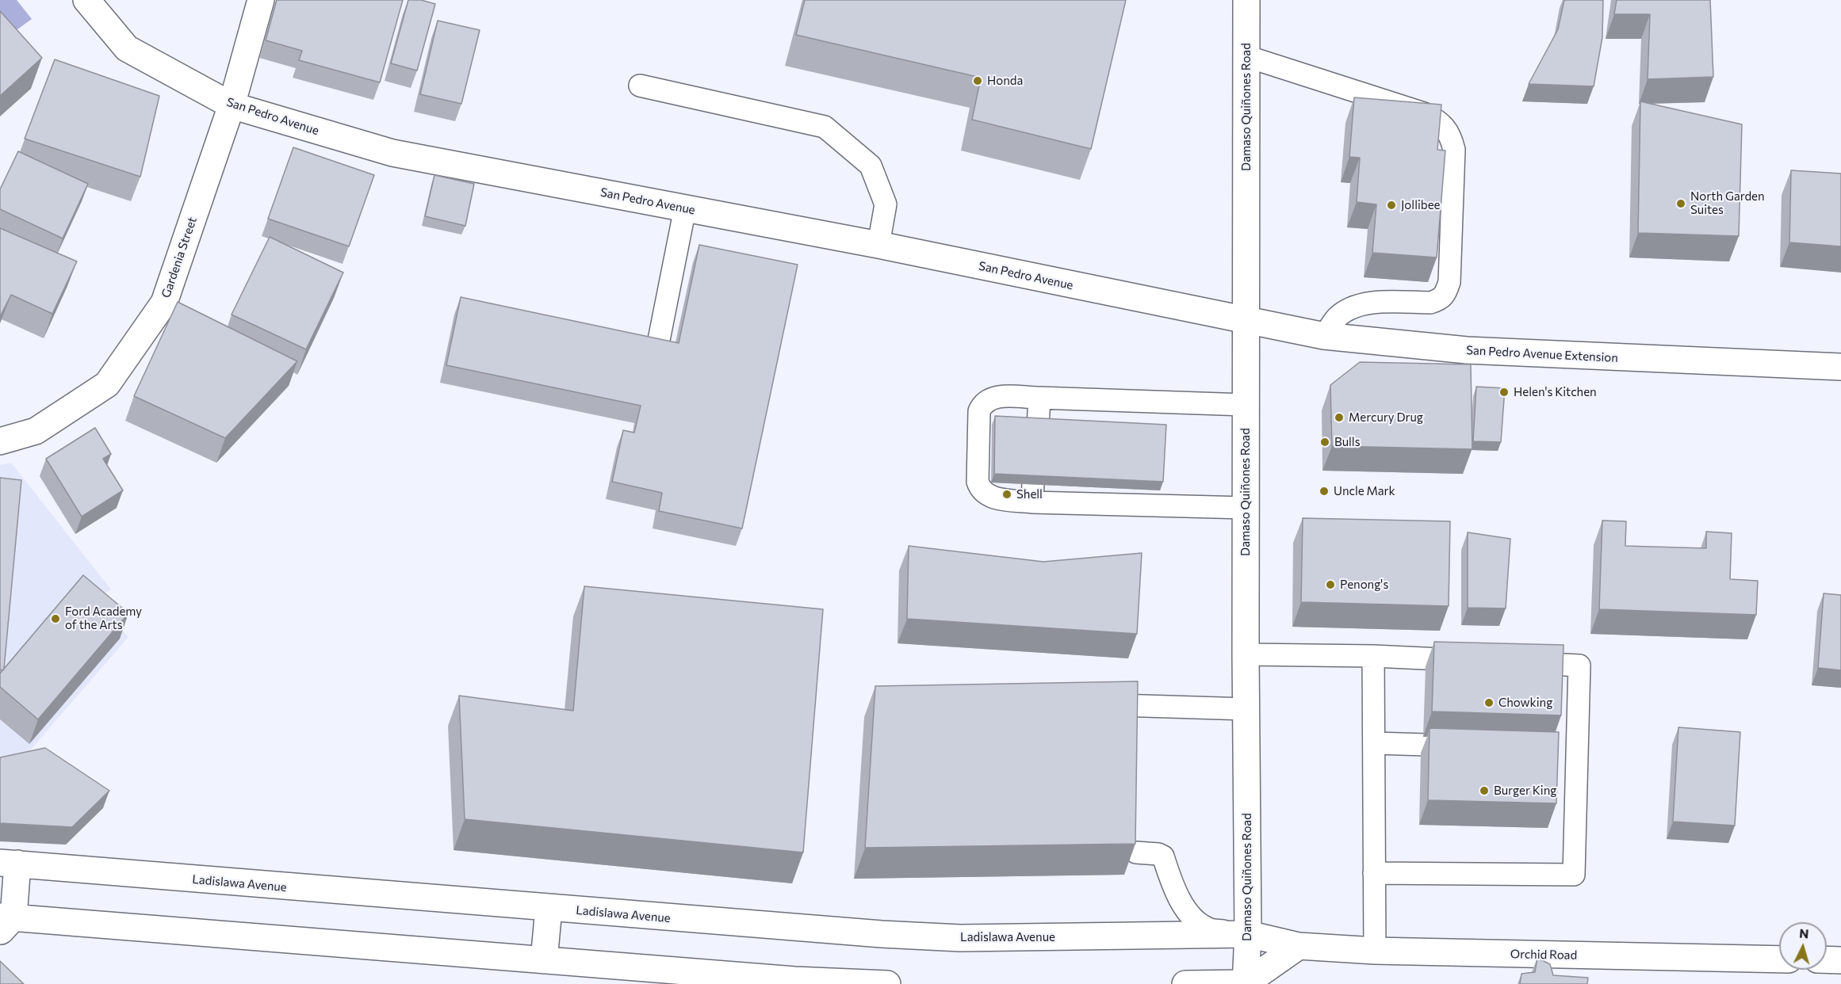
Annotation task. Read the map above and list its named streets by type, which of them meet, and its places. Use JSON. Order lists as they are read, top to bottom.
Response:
{
  "streets": {
    "street": [
      "Damaso Quiñones Road",
      "San Pedro Avenue",
      "Gardenia Street",
      "San Pedro Avenue Extension",
      "Ladislawa Avenue",
      "Orchid Road"
    ]
  },
  "crossings": [
    ["Damaso Quiñones Road", "San Pedro Avenue"],
    ["Damaso Quiñones Road", "San Pedro Avenue Extension"],
    ["Damaso Quiñones Road", "Ladislawa Avenue"],
    ["Damaso Quiñones Road", "Orchid Road"],
    ["San Pedro Avenue", "Gardenia Street"],
    ["San Pedro Avenue", "San Pedro Avenue Extension"],
    ["Ladislawa Avenue", "Orchid Road"]
  ],
  "places": [
    "Honda",
    "North Garden Suites",
    "Jollibee",
    "Helen's Kitchen",
    "Mercury Drug",
    "Bulls",
    "Uncle Mark",
    "Shell",
    "Penong's",
    "Ford Academy of the Arts",
    "Chowking",
    "Burger King"
  ],
  "north": "top"
}
